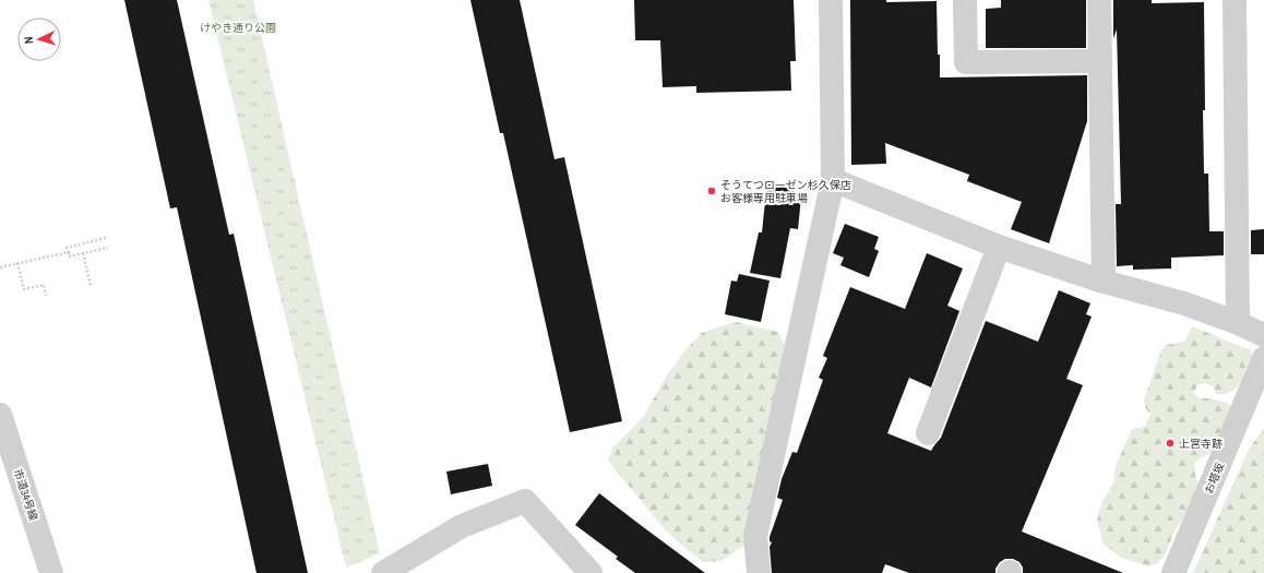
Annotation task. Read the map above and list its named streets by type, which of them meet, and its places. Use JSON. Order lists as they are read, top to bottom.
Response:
{
  "streets": {
    "street": ["お塔坂", "市道34号線"]
  },
  "parks": ["けやき通り公園"],
  "places": ["そうてつローゼン杉久保店 お客様専用駐車場", "上宮寺跡"],
  "north": "left"
}
